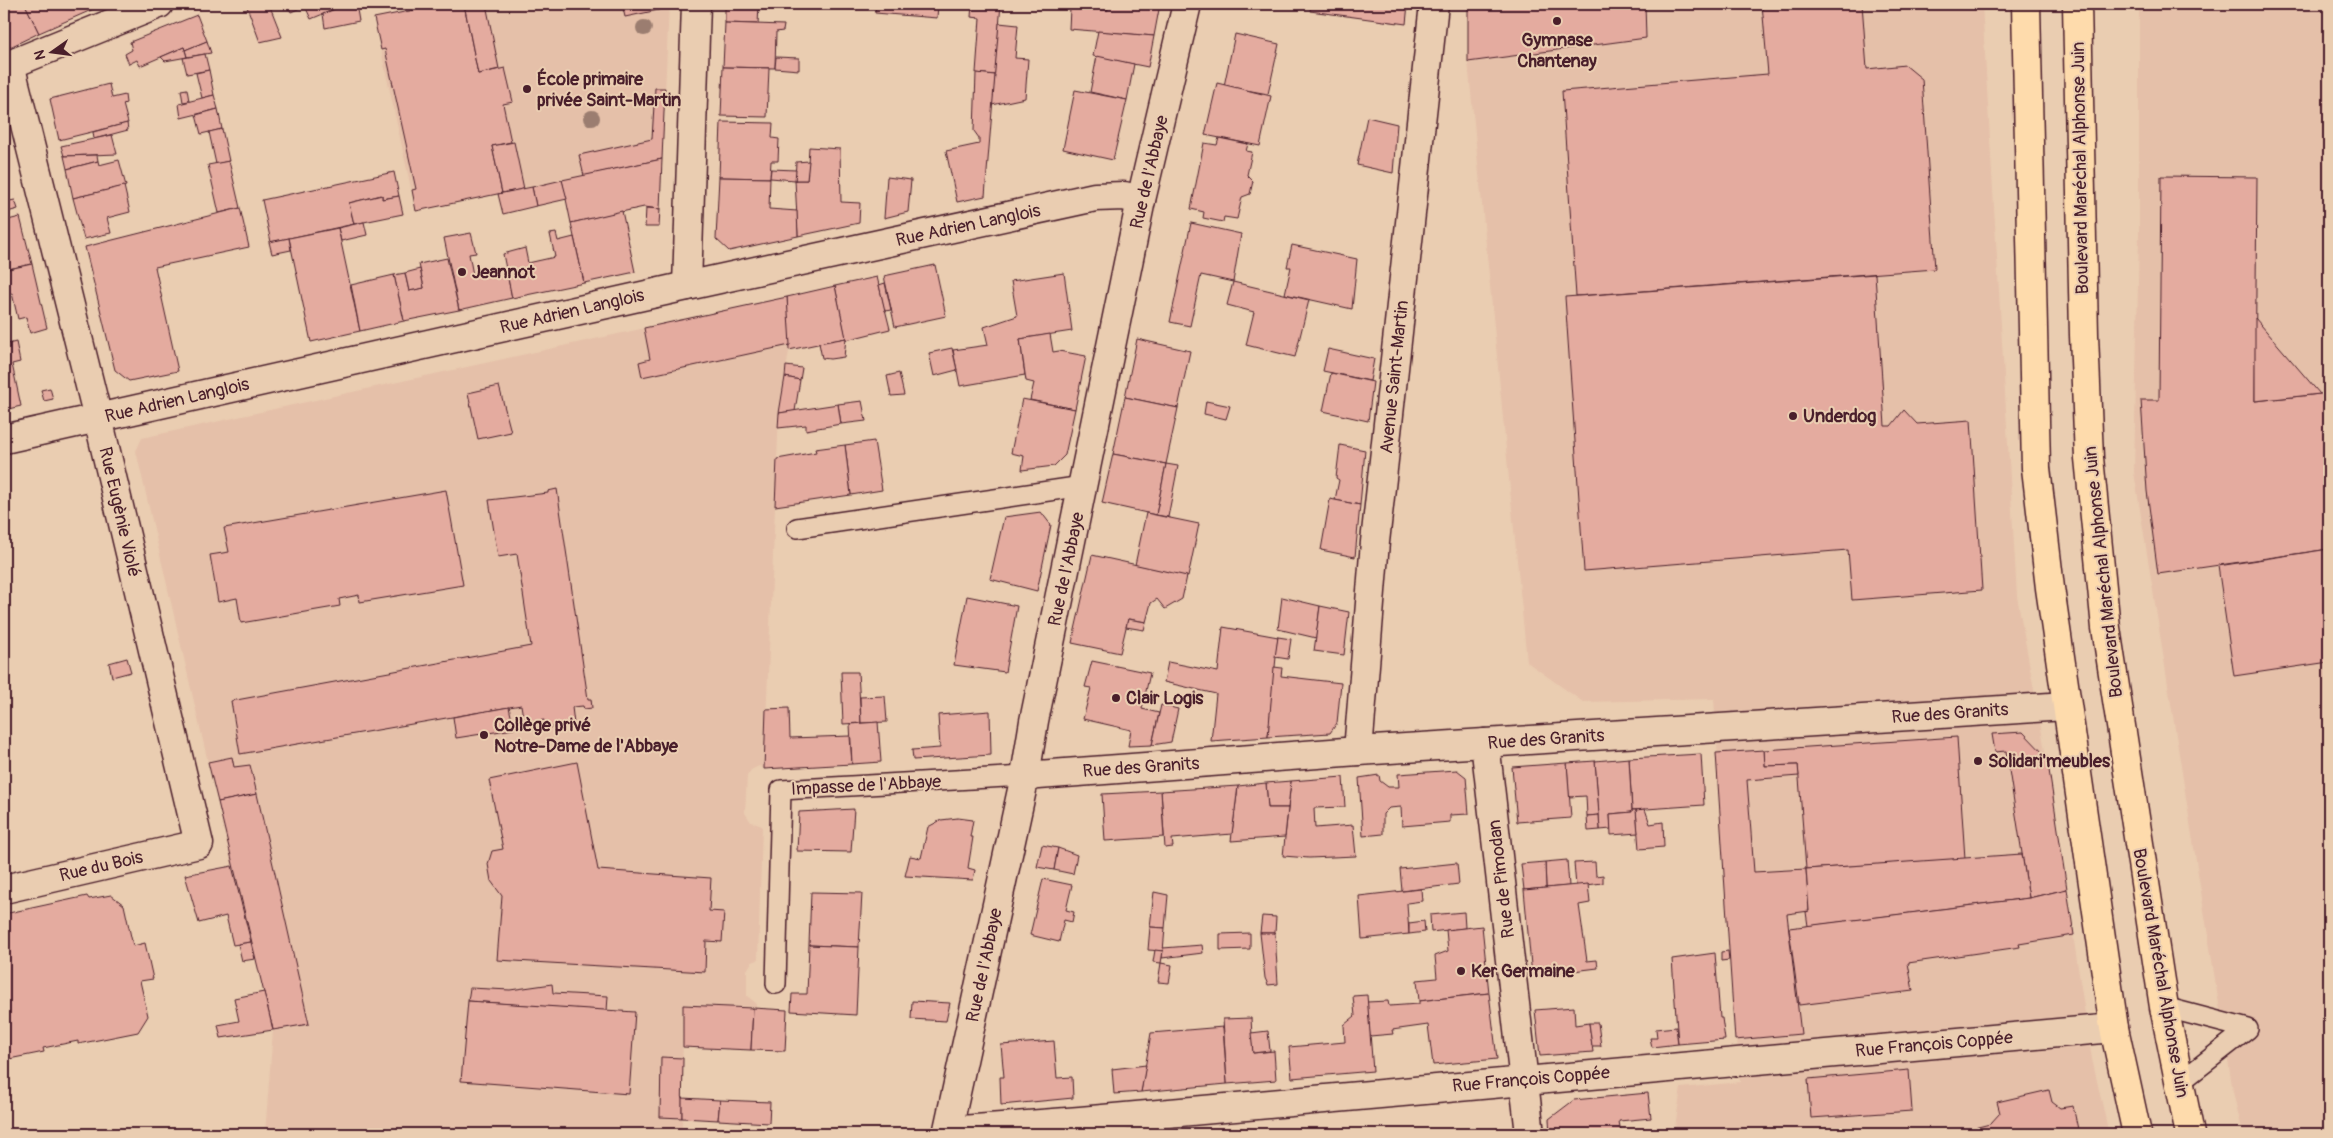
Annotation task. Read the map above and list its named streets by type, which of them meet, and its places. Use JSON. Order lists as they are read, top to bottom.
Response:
{
  "streets": {
    "main road": ["Boulevard Maréchal Alphonse Juin"],
    "street": [
      "Rue de l'Abbaye",
      "Rue Adrien Langlois",
      "Avenue Saint-Martin",
      "Rue Eugènie Violé",
      "Rue des Granits",
      "Rue du Bois",
      "Rue de Pimodan",
      "Rue François Coppée"
    ],
    "lane": ["Impasse de l'Abbaye"]
  },
  "crossings": [
    ["Rue de l'Abbaye", "Rue Adrien Langlois"],
    ["Rue de l'Abbaye", "Rue des Granits"],
    ["Rue de l'Abbaye", "Impasse de l'Abbaye"],
    ["Rue de l'Abbaye", "Rue François Coppée"],
    ["Rue Adrien Langlois", "Rue Eugènie Violé"],
    ["Avenue Saint-Martin", "Rue des Granits"],
    ["Rue Eugènie Violé", "Rue du Bois"],
    ["Rue des Granits", "Impasse de l'Abbaye"],
    ["Rue des Granits", "Rue de Pimodan"],
    ["Rue de Pimodan", "Rue François Coppée"]
  ],
  "places": [
    "Gymnase Chantenay",
    "École primaire privée Saint-Martin",
    "Jeannot",
    "Underdog",
    "Clair Logis",
    "Collège privé Notre-Dame de l'Abbaye",
    "Solidari'meubles",
    "Ker Germaine"
  ],
  "north": "left"
}
